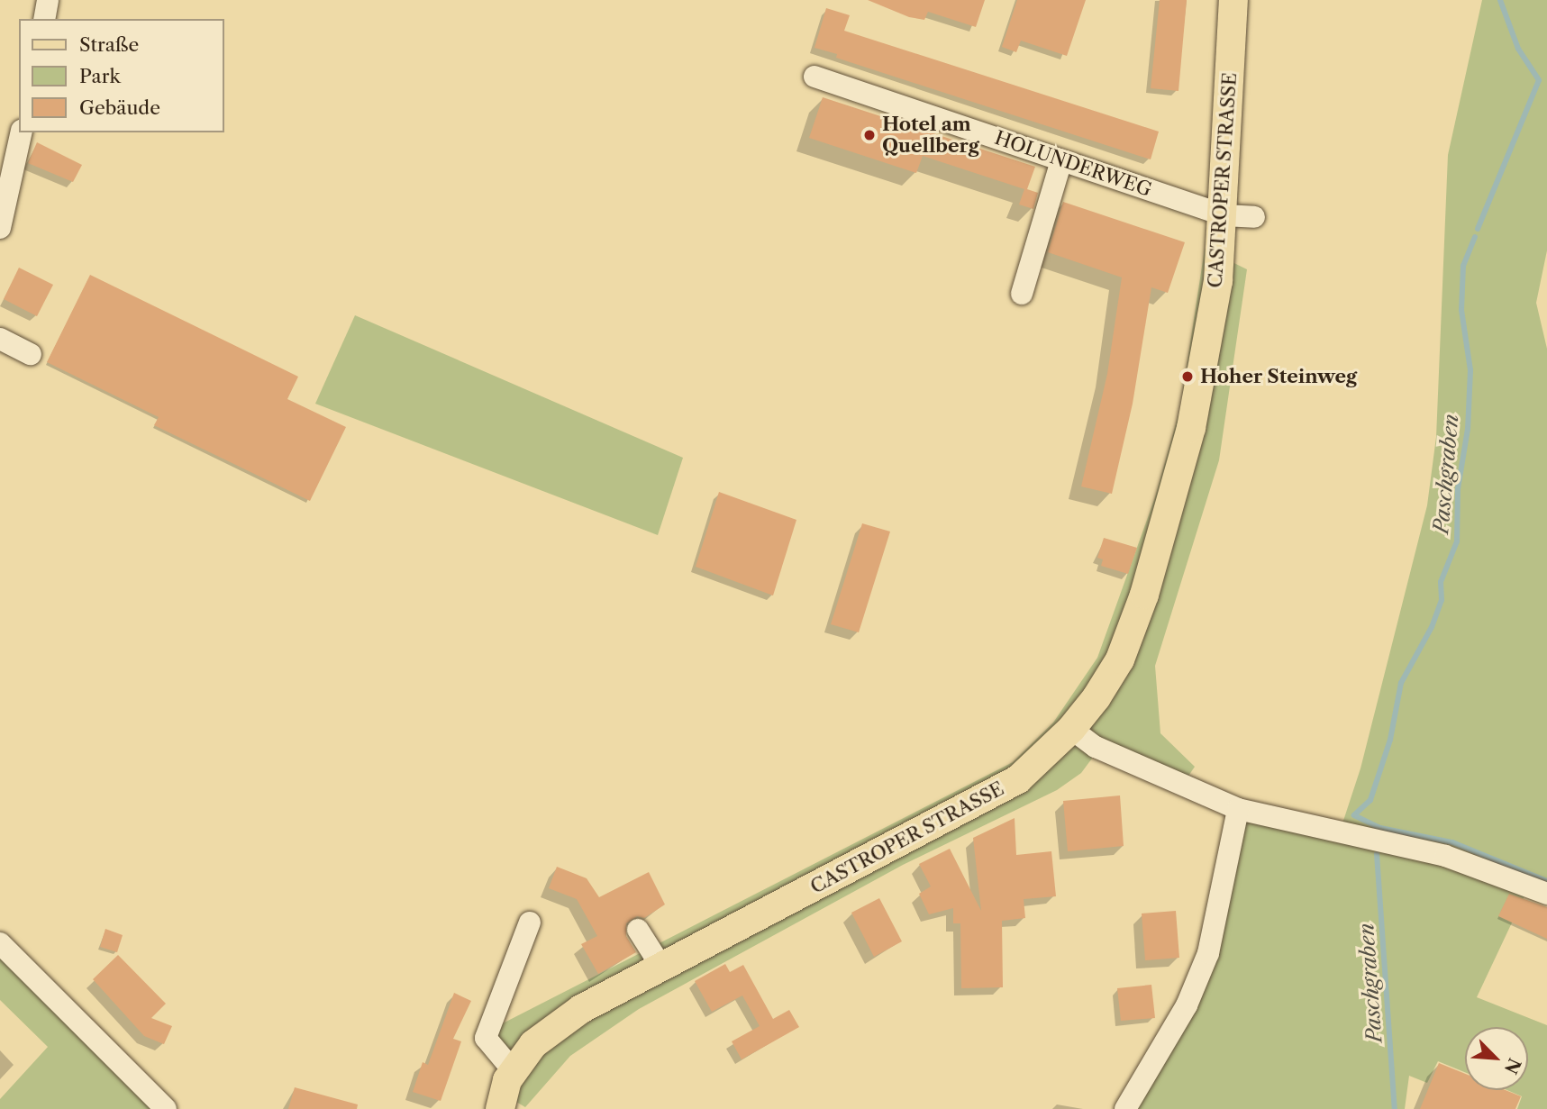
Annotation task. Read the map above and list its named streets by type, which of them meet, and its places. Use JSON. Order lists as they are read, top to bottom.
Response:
{
  "streets": {
    "main road": ["CASTROPER STRASSE"],
    "street": ["HOLUNDERWEG"]
  },
  "crossings": [
    ["HOLUNDERWEG", "CASTROPER STRASSE"]
  ],
  "water": ["Paschgraben"],
  "places": ["Hotel am Quellberg", "Hoher Steinweg"],
  "legend": ["Straße", "Park", "Gebäude"],
  "north": "bottom right"
}
